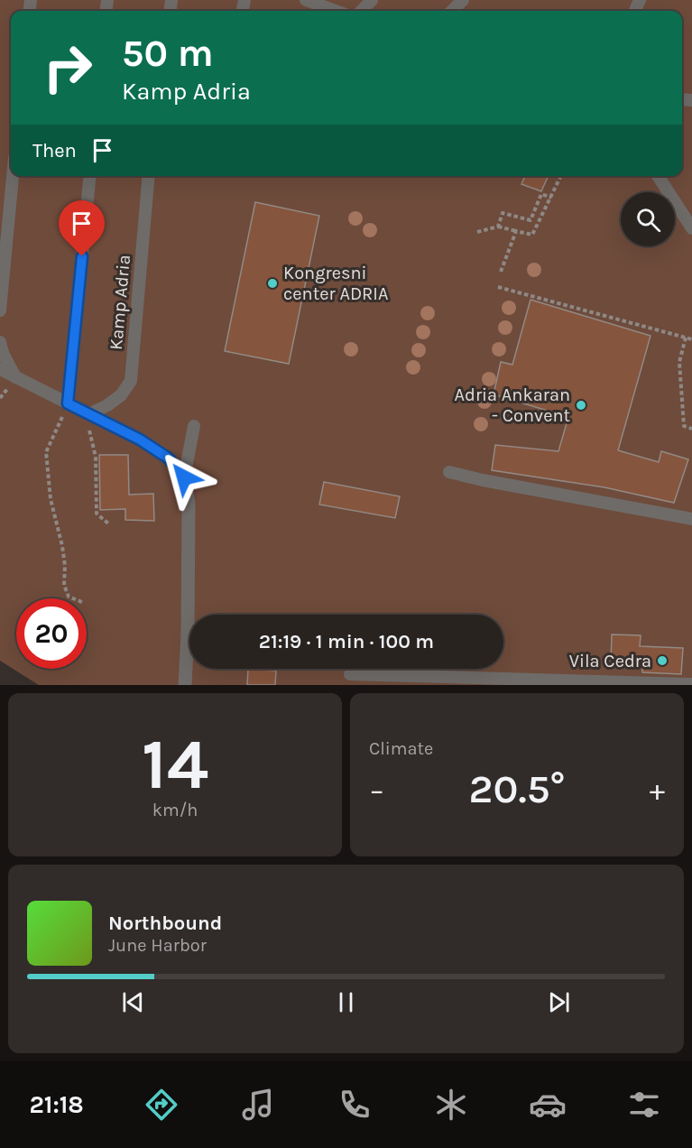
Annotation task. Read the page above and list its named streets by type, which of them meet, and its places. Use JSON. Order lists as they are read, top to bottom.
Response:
{
  "streets": {
    "lane": ["Kamp Adria"]
  },
  "places": ["Kongresni center ADRIA", "Adria Ankaran - Convent", "Vila Cedra"],
  "page": {
    "turn": ["50 m", "Kamp Adria"],
    "then": "Then",
    "limit": "20",
    "trip": "21:19 · 1 min · 100 m",
    "tile": [
      ["14", "km/h"],
      "Climate"
    ],
    "heat": ["−", "20.5°", "+"],
    "song": ["Northbound", "June Harbor"],
    "tabs": "21:18"
  }
}
